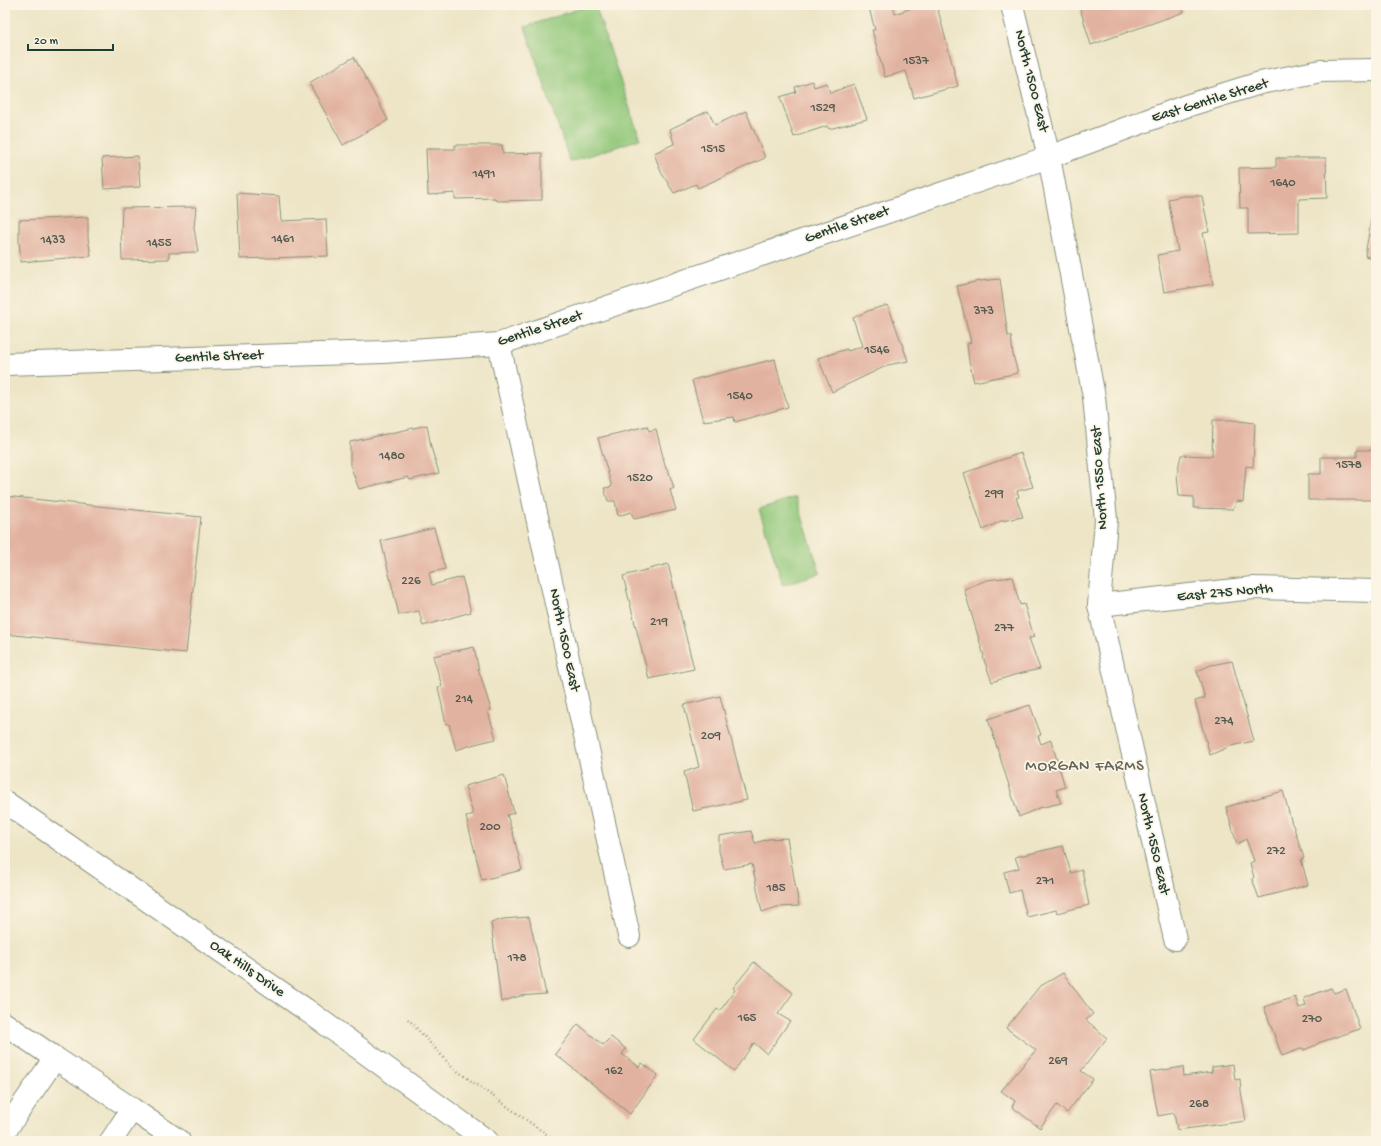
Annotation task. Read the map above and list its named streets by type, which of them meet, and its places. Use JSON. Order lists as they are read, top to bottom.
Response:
{
  "streets": {
    "street": [
      "North 1500 East",
      "East Gentile Street",
      "Gentile Street",
      "North 1550 East",
      "East 275 North",
      "Oak Hills Drive"
    ]
  },
  "crossings": [
    ["North 1500 East", "East Gentile Street"],
    ["North 1500 East", "Gentile Street"],
    ["North 1500 East", "North 1550 East"],
    ["East Gentile Street", "Gentile Street"],
    ["East Gentile Street", "North 1550 East"],
    ["Gentile Street", "North 1550 East"],
    ["North 1550 East", "East 275 North"]
  ],
  "districts": ["MORGAN FARMS"],
  "house_numbers": [
    "1537",
    "1529",
    "1515",
    "1491",
    "1640",
    "1461",
    "1433",
    "1455",
    "373",
    "1546",
    "1540",
    "1480",
    "1578",
    "1520",
    "299",
    "226",
    "219",
    "277",
    "214",
    "274",
    "209",
    "200",
    "272",
    "271",
    "185",
    "178",
    "165",
    "270",
    "269",
    "162",
    "268"
  ],
  "scale_bar": "20 m"
}
